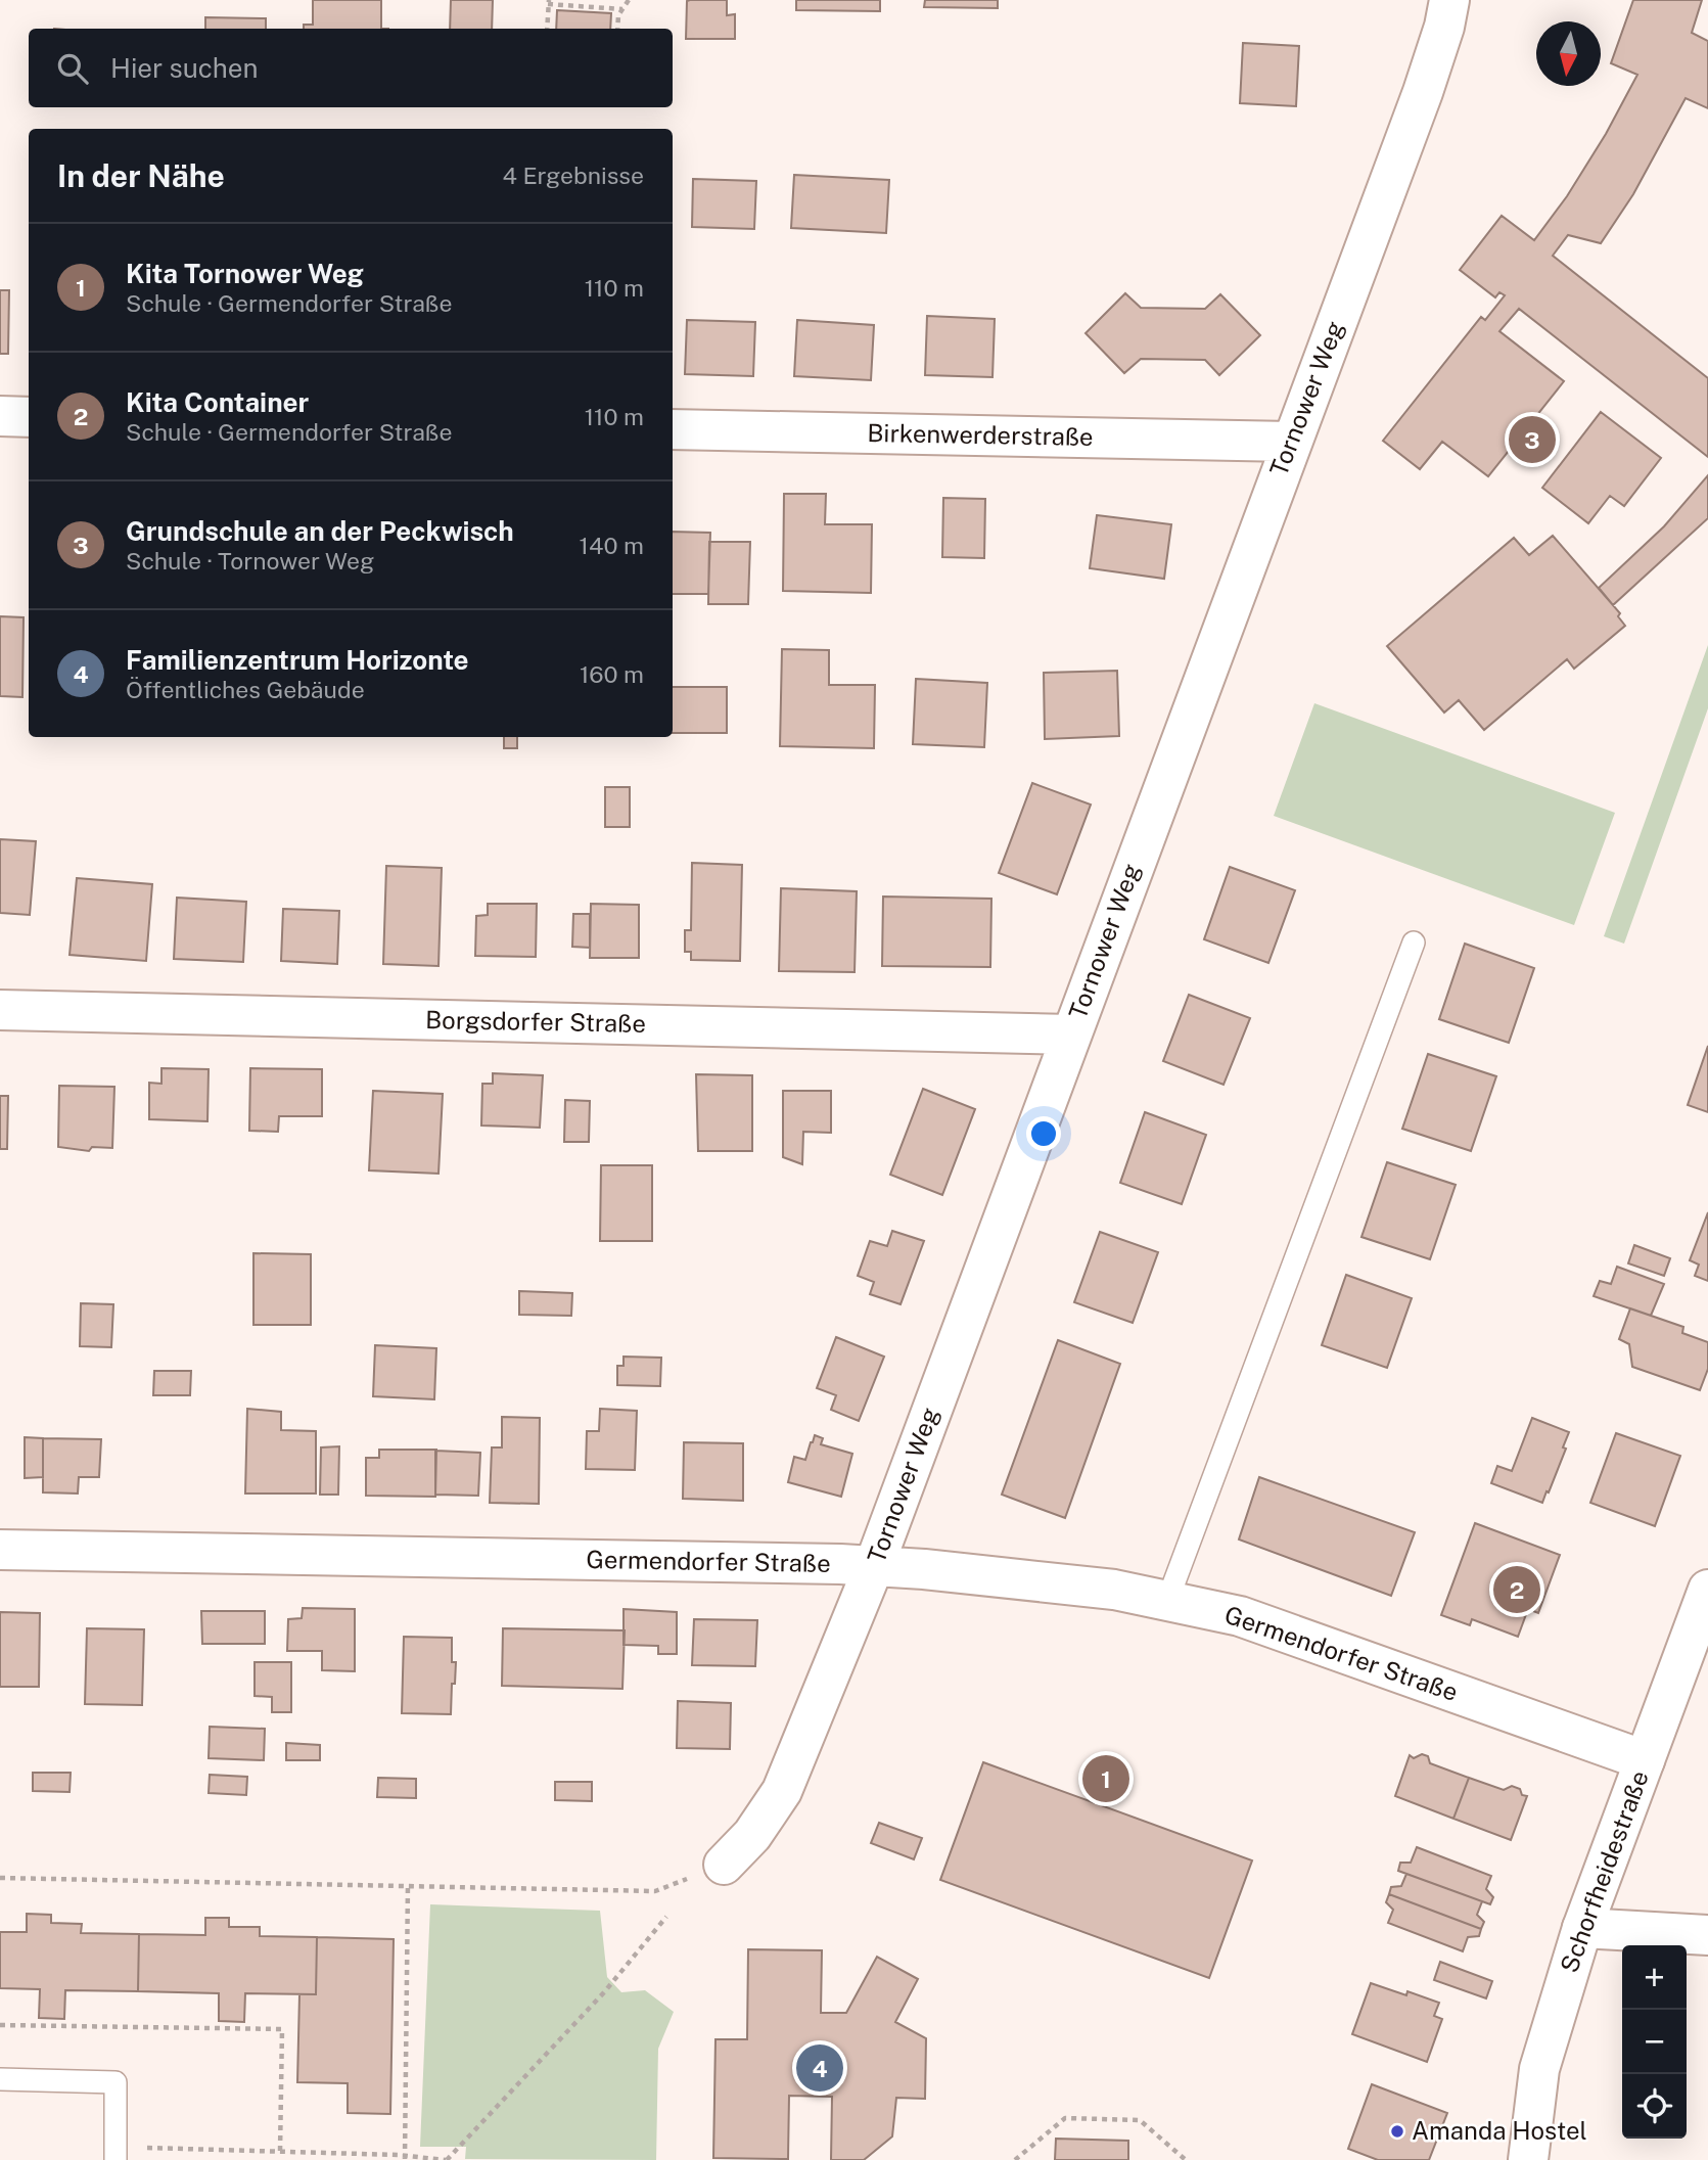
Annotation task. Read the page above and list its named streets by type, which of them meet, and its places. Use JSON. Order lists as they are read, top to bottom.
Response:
{
  "streets": {
    "street": [
      "Tornower Weg",
      "Birkenwerderstraße",
      "Borgsdorfer Straße",
      "Germendorfer Straße",
      "Schorfheidestraße"
    ]
  },
  "crossings": [
    ["Tornower Weg", "Birkenwerderstraße"],
    ["Tornower Weg", "Borgsdorfer Straße"],
    ["Tornower Weg", "Germendorfer Straße"],
    ["Germendorfer Straße", "Schorfheidestraße"]
  ],
  "places": ["Amanda Hostel"],
  "north": "bottom",
  "page": {
    "search": "Hier suchen",
    "heading": ["In der Nähe", "4 Ergebnisse"],
    "list": [
      {
        "mark": "1",
        "name": "Kita Tornower Weg",
        "note": "Schule · Germendorfer Straße",
        "value": "110 m"
      },
      {
        "mark": "2",
        "name": "Kita Container",
        "note": "Schule · Germendorfer Straße",
        "value": "110 m"
      },
      {
        "mark": "3",
        "name": "Grundschule an der Peckwisch",
        "note": "Schule · Tornower Weg",
        "value": "140 m"
      },
      {
        "mark": "4",
        "name": "Familienzentrum Horizonte",
        "note": "Öffentliches Gebäude",
        "value": "160 m"
      }
    ],
    "pins": [
      "3",
      "2",
      "1",
      "4"
    ],
    "map_buttons": ["+", "−"]
  }
}
